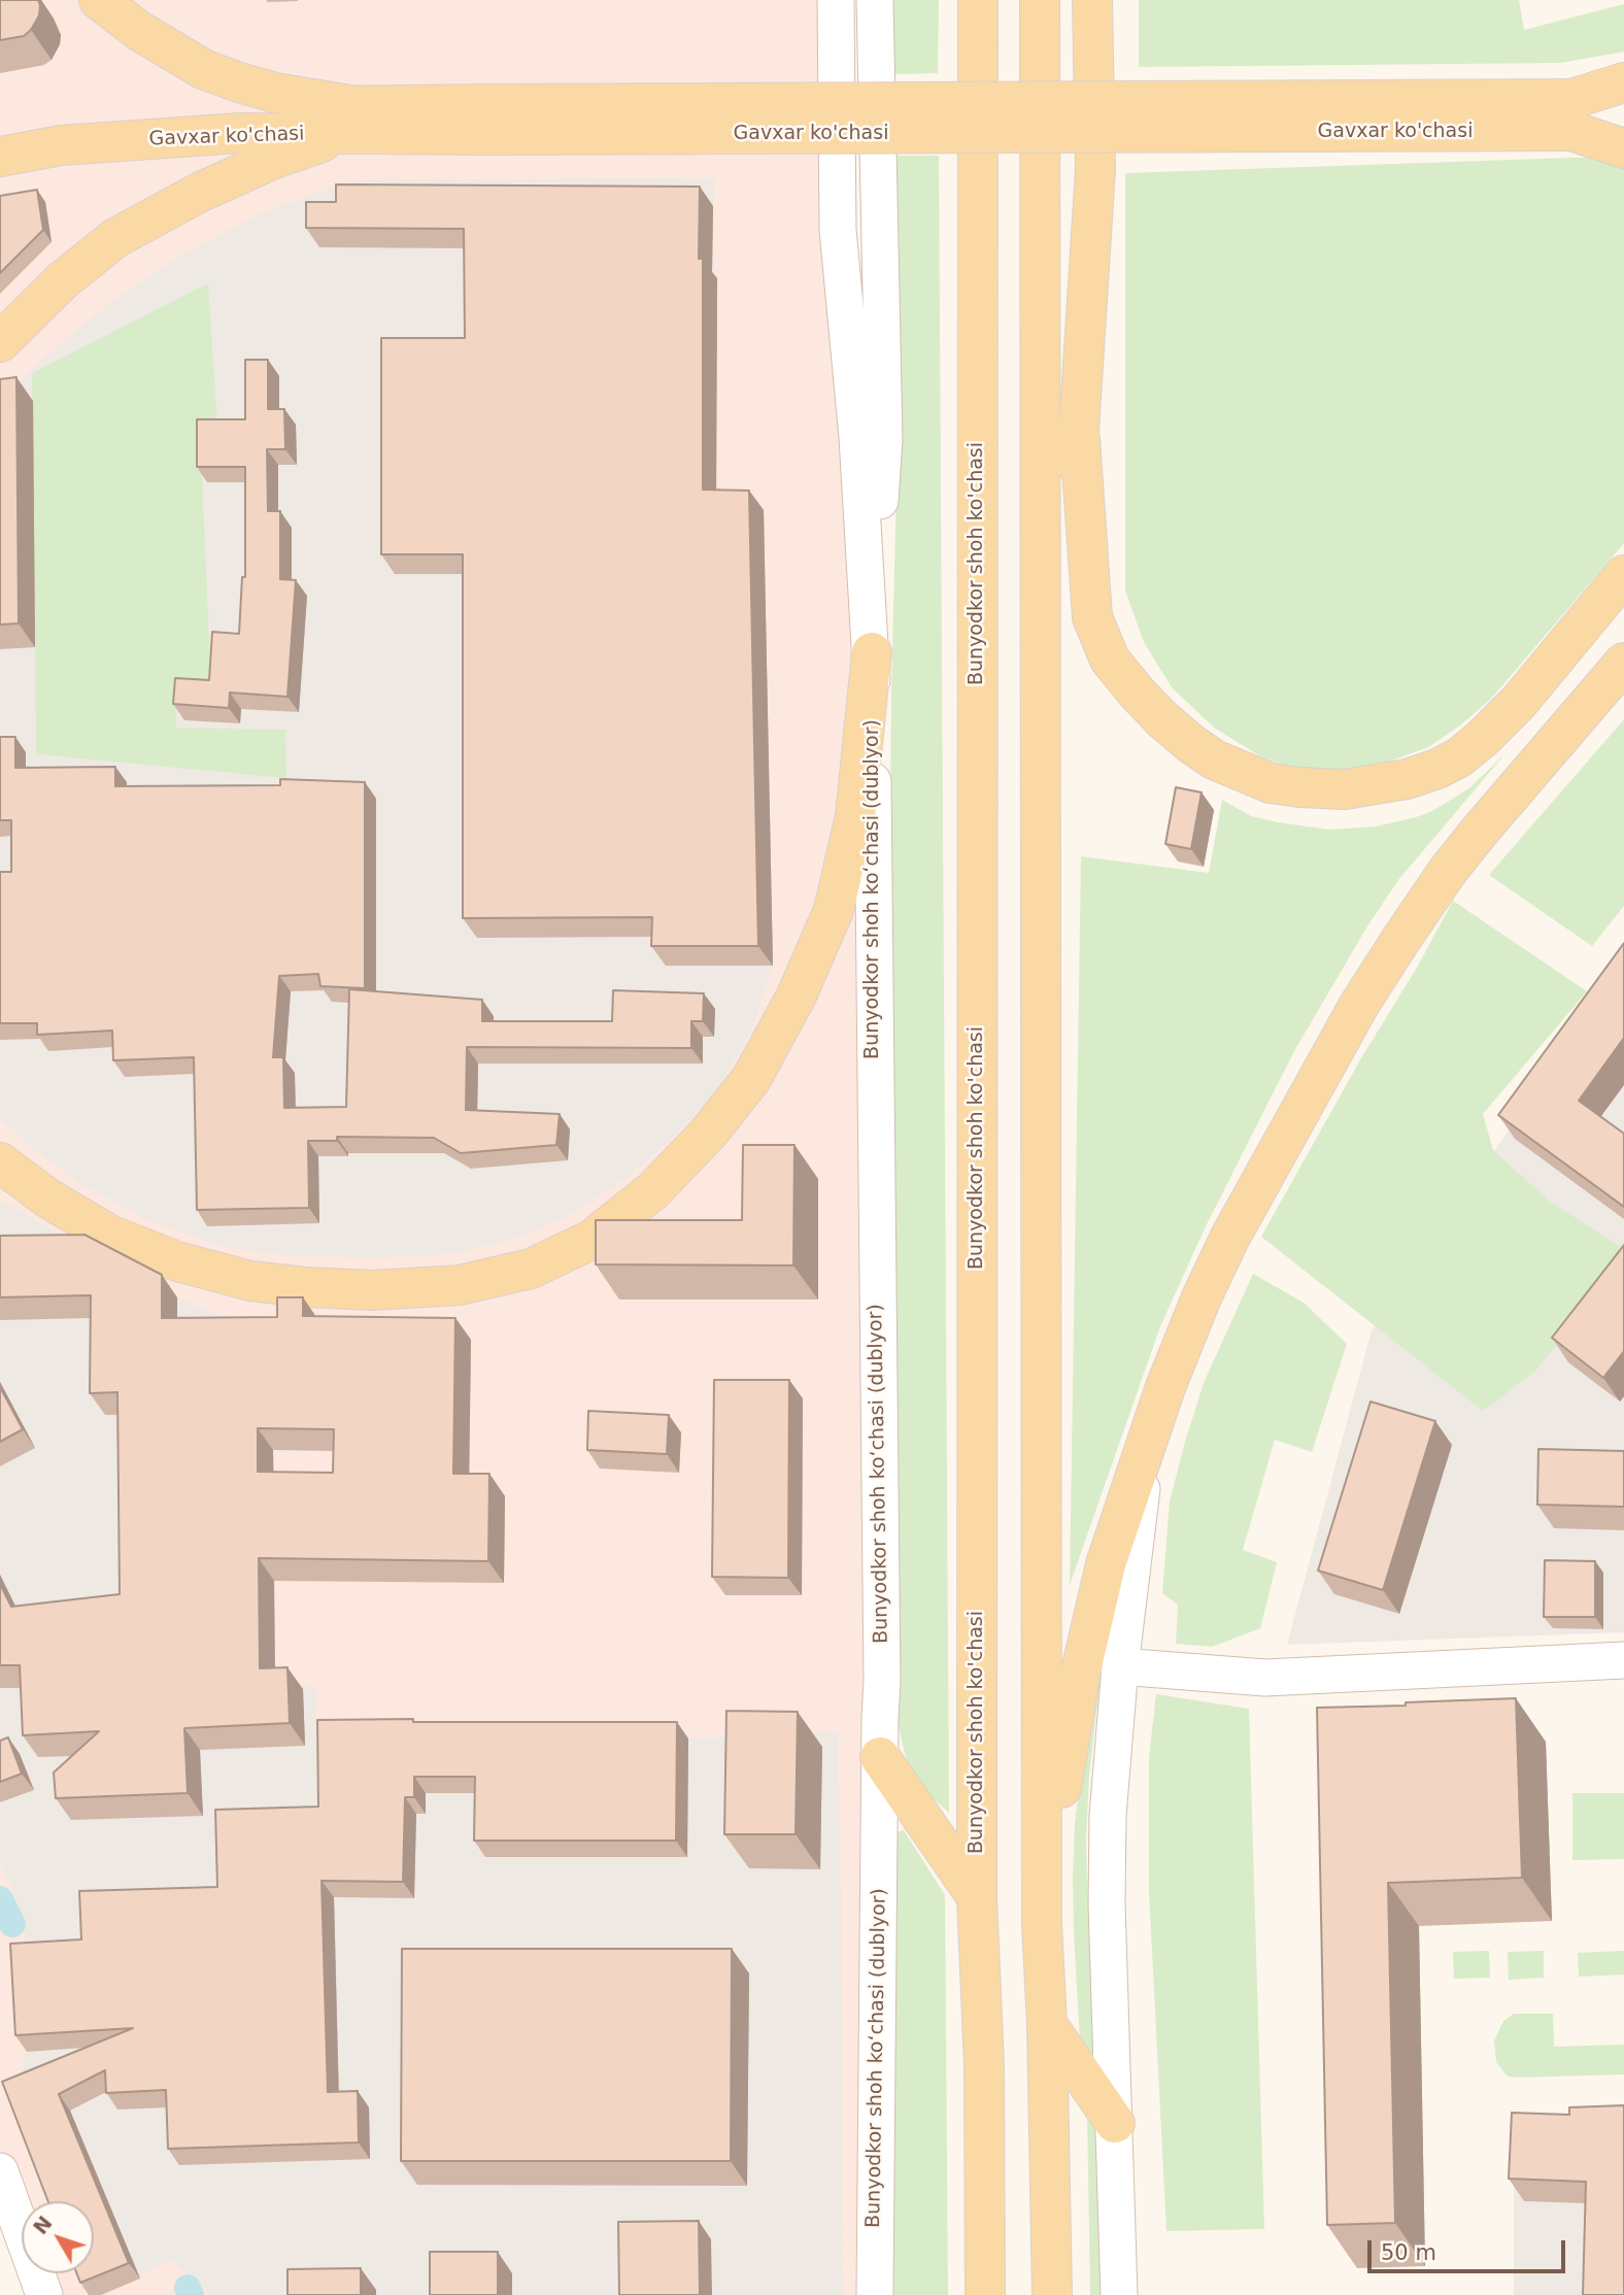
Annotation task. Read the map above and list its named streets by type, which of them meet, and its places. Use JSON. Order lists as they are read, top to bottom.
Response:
{
  "streets": {
    "main road": ["Gavxar ko'chasi", "Bunyodkor shoh ko'chasi"],
    "street": ["Bunyodkor shoh koʻchasi (dublyor)"]
  },
  "scale_bar": "50 m",
  "north": "top left"
}
